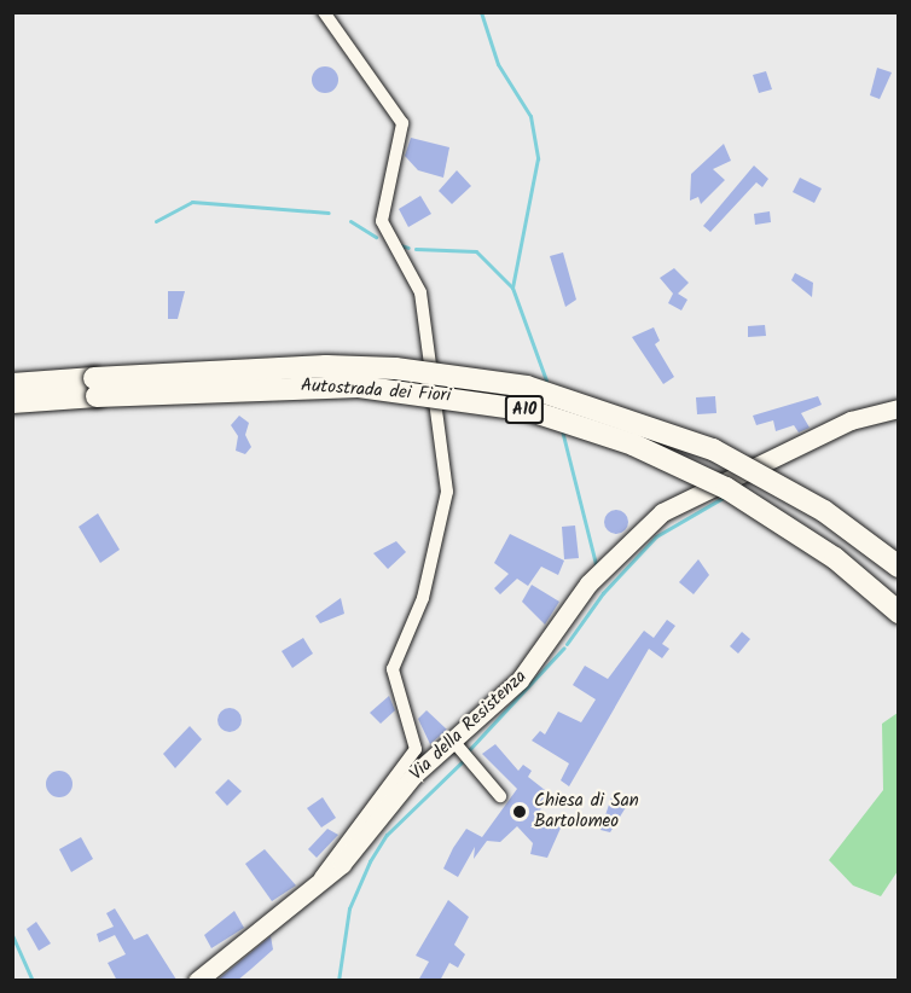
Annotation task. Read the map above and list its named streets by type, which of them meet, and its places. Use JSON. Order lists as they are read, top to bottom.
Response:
{
  "streets": {
    "highway": ["Autostrada dei Fiori", "A10"],
    "street": ["Via della Resistenza"]
  },
  "places": ["Chiesa di San Bartolomeo"]
}
